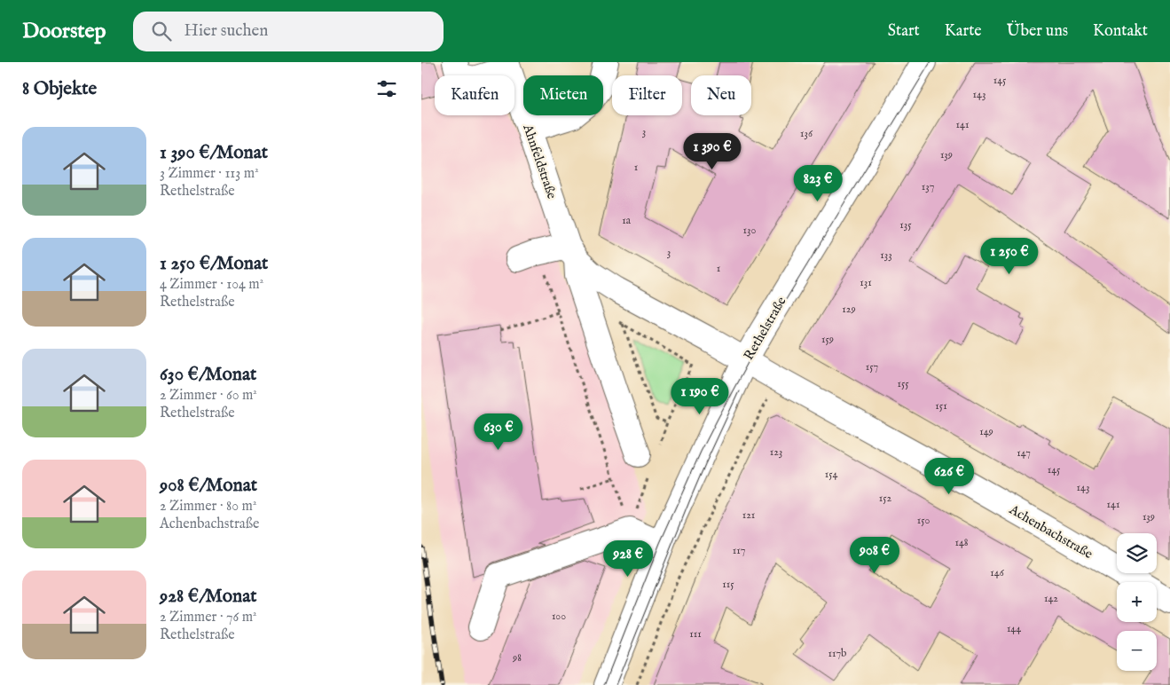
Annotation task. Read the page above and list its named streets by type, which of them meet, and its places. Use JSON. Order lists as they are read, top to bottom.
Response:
{
  "streets": {
    "street": ["Ahnfeldstraße", "Rethelstraße", "Achenbachstraße"]
  },
  "crossings": [
    ["Ahnfeldstraße", "Rethelstraße"],
    ["Ahnfeldstraße", "Achenbachstraße"],
    ["Rethelstraße", "Achenbachstraße"]
  ],
  "house_numbers": [
    "145",
    "143",
    "141",
    "3",
    "136",
    "139",
    "1",
    "137",
    "1a",
    "135",
    "130",
    "3",
    "133",
    "1",
    "131",
    "129",
    "159",
    "157",
    "155",
    "151",
    "149",
    "123",
    "147",
    "145",
    "154",
    "143",
    "152",
    "141",
    "121",
    "139",
    "150",
    "148",
    "117",
    "146",
    "115",
    "142",
    "100",
    "144",
    "111",
    "117b",
    "98"
  ],
  "page": {
    "header": "Doorstep",
    "search": "Hier suchen",
    "nav": [
      "Start",
      "Karte",
      "Über uns",
      "Kontakt"
    ],
    "heading": "8 Objekte",
    "chip": [
      "Kaufen",
      "Mieten",
      "Filter",
      "Neu"
    ],
    "list": [
      {
        "name": "1 390 €/Monat",
        "note": "3 Zimmer · 113 m² · Rethelstraße"
      },
      {
        "name": "1 250 €/Monat",
        "note": "4 Zimmer · 104 m² · Rethelstraße"
      },
      {
        "name": "630 €/Monat",
        "note": "2 Zimmer · 60 m² · Rethelstraße"
      },
      {
        "name": "908 €/Monat",
        "note": "2 Zimmer · 80 m² · Achenbachstraße"
      },
      {
        "name": "928 €/Monat",
        "note": "2 Zimmer · 76 m² · Rethelstraße"
      }
    ],
    "price": [
      "1 390 €",
      "823 €",
      "1 250 €",
      "1 190 €",
      "630 €",
      "626 €",
      "908 €",
      "928 €"
    ],
    "map_buttons": ["+", "−"]
  }
}
